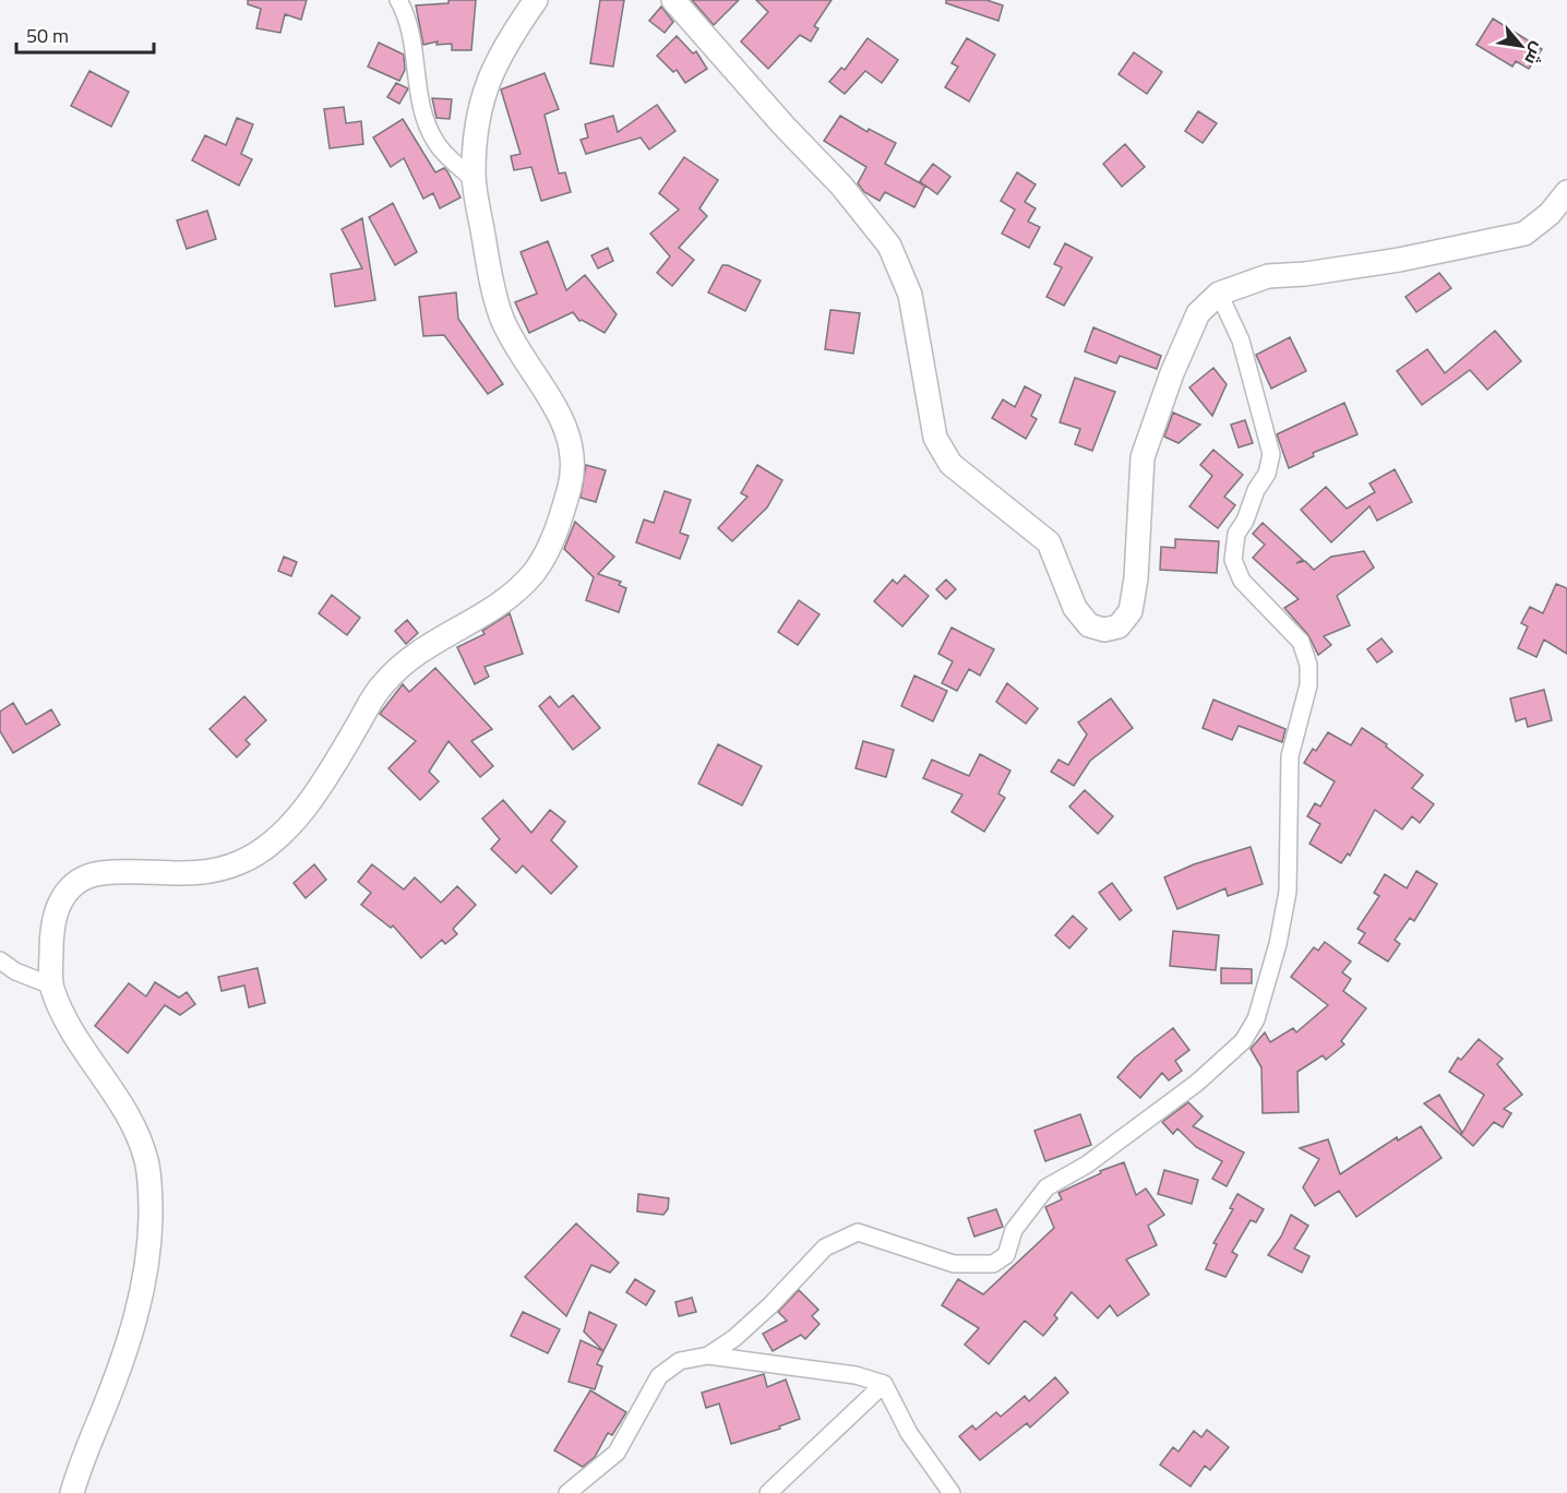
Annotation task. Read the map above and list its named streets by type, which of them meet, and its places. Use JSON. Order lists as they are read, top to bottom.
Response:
{
  "scale_bar": "50 m",
  "north": "bottom right"
}
